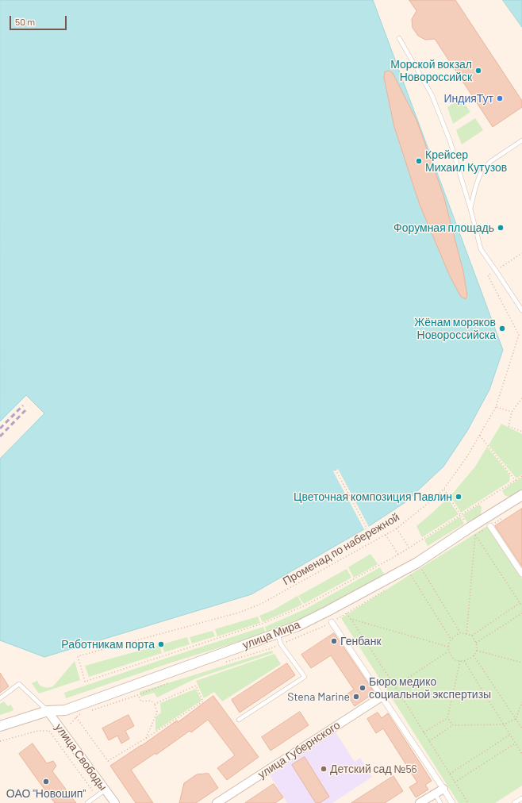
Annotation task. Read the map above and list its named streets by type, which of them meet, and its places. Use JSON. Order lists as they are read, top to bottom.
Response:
{
  "streets": {
    "street": ["улица Мира", "улица Губернского", "улица Свободы"],
    "path": ["Променад по набережной"]
  },
  "crossings": [
    ["улица Мира", "улица Свободы"]
  ],
  "places": [
    "Морской вокзал Новороссийск",
    "ИндияТут",
    "Крейсер Михаил Кутузов",
    "Форумная площадь",
    "Жёнам моряков Новороссийска",
    "Цветочная композиция Павлин",
    "Генбанк",
    "Работникам порта",
    "Бюро медико социальной экспертизы",
    "Stena Marine",
    "Детский сад №56",
    "ОАО \"Новошип\""
  ],
  "scale_bar": "50 m"
}
